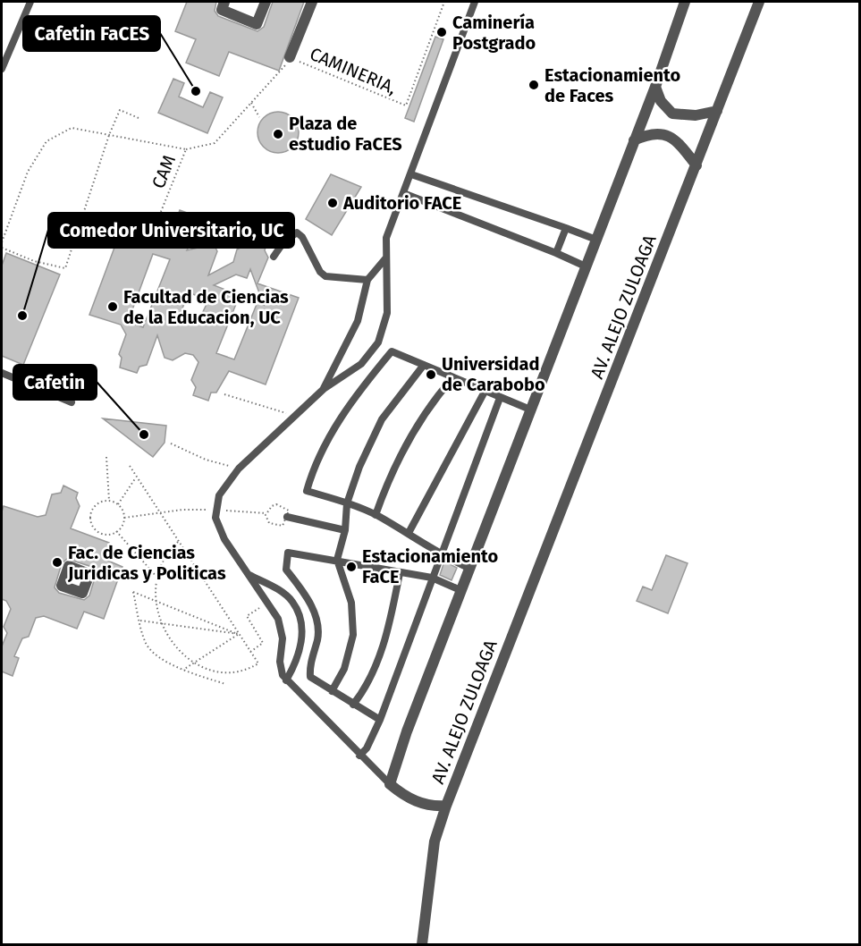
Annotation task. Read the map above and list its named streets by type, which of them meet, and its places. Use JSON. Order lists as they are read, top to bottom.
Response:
{
  "streets": {
    "street": ["AV. ALEJO ZULOAGA"],
    "path": ["CAMINERIA,", "CAM"]
  },
  "places": [
    "Caminería Postgrado",
    "Estacionamiento de Faces",
    "Cafetin FaCES",
    "Plaza de estudio FaCES",
    "Auditorio FACE",
    "Facultad de Ciencias de la Educacion, UC",
    "Comedor Universitario, UC",
    "Universidad de Carabobo",
    "Cafetin",
    "Fac. de Ciencias Juridicas y Politicas",
    "Estacionamiento FaCE"
  ]
}
